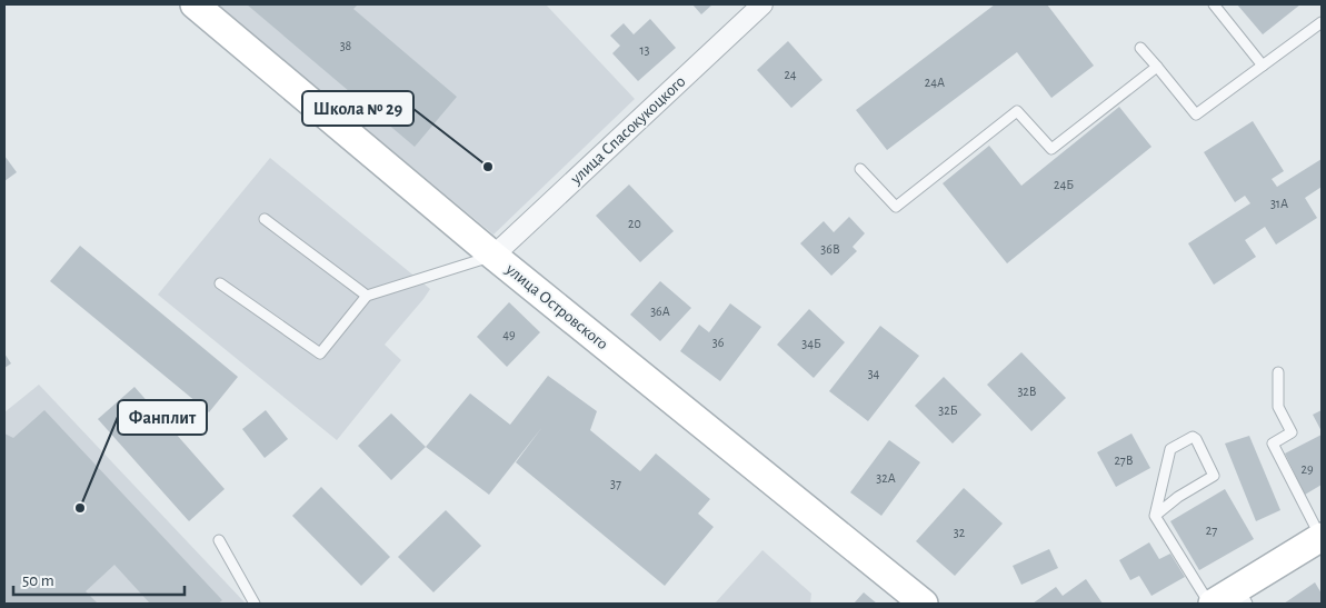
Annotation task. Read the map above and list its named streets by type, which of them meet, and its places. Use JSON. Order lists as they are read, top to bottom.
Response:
{
  "streets": {
    "main road": ["улица Островского"],
    "street": ["улица Спасокукоцкого"]
  },
  "crossings": [
    ["улица Спасокукоцкого", "улица Островского"]
  ],
  "places": ["Школа № 29", "Фанплит"],
  "house_numbers": [
    "38",
    "13",
    "24",
    "24А",
    "24Б",
    "31А",
    "20",
    "36В",
    "36А",
    "49",
    "36",
    "34Б",
    "34",
    "32В",
    "32Б",
    "27В",
    "29",
    "32А",
    "37",
    "27",
    "32"
  ],
  "scale_bar": "50 m"
}
